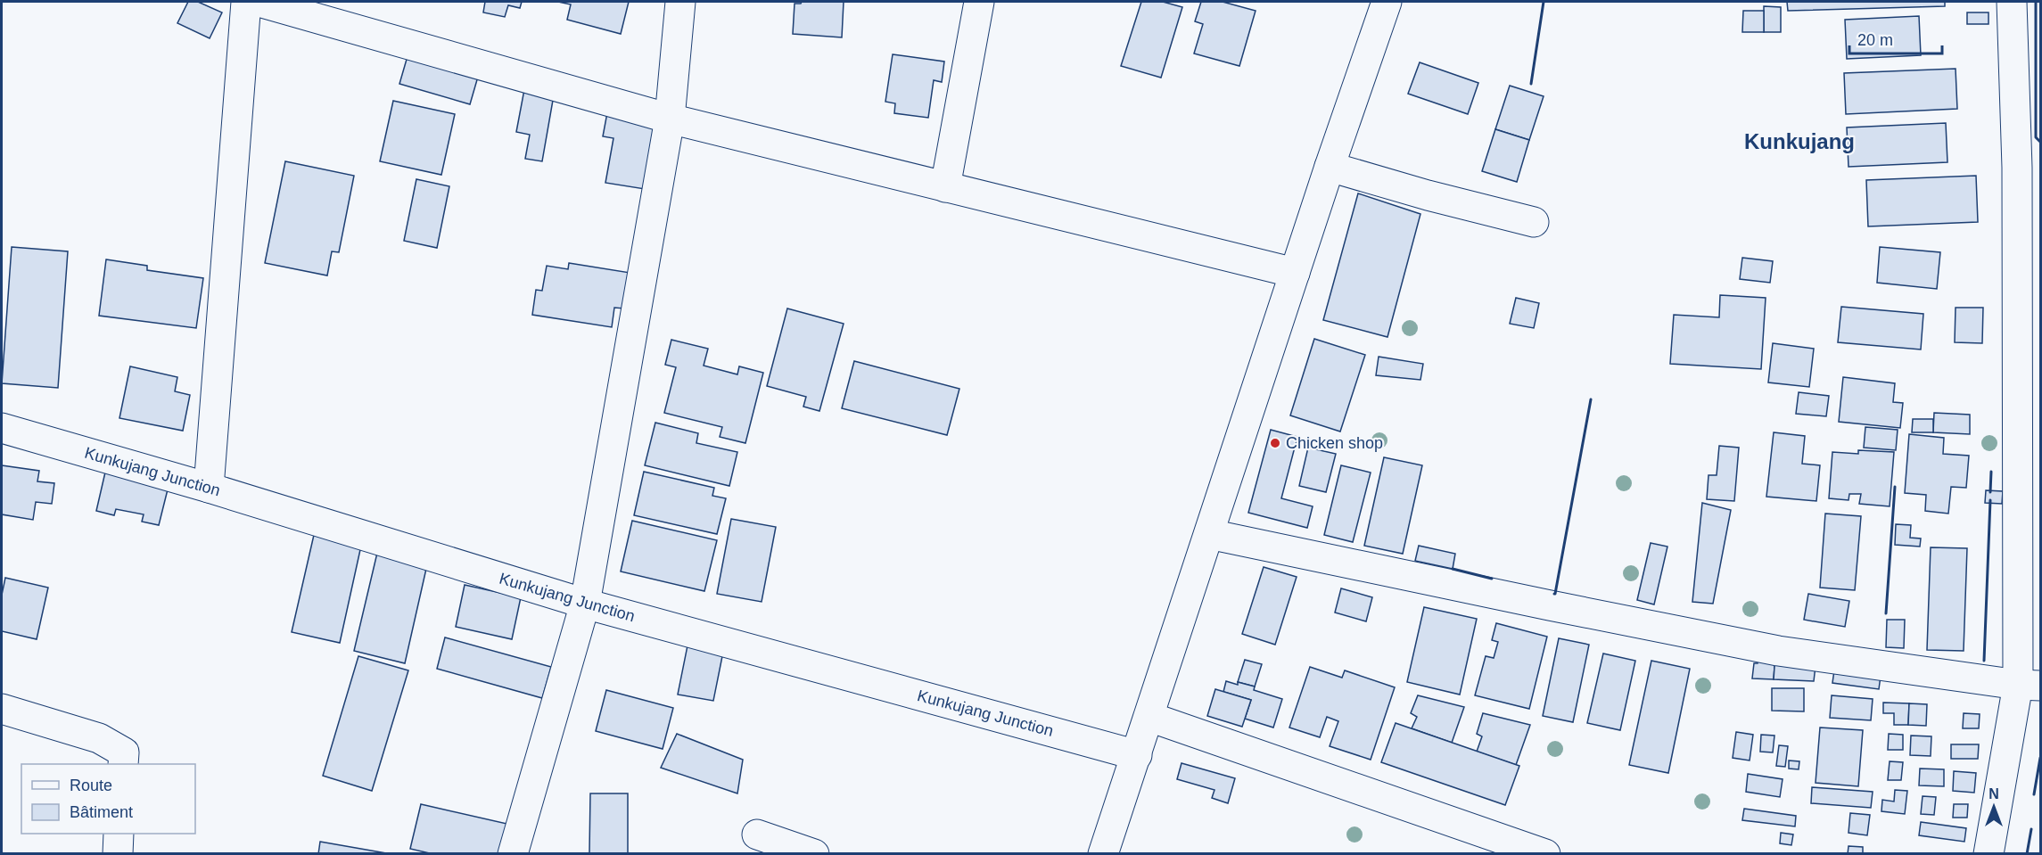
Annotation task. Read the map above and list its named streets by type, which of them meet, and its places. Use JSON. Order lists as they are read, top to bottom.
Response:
{
  "streets": {
    "street": ["Kunkujang Junction"]
  },
  "districts": ["Kunkujang"],
  "places": ["Chicken shop"],
  "legend": ["Route", "Bâtiment"],
  "scale_bar": "20 m",
  "north": "top"
}
